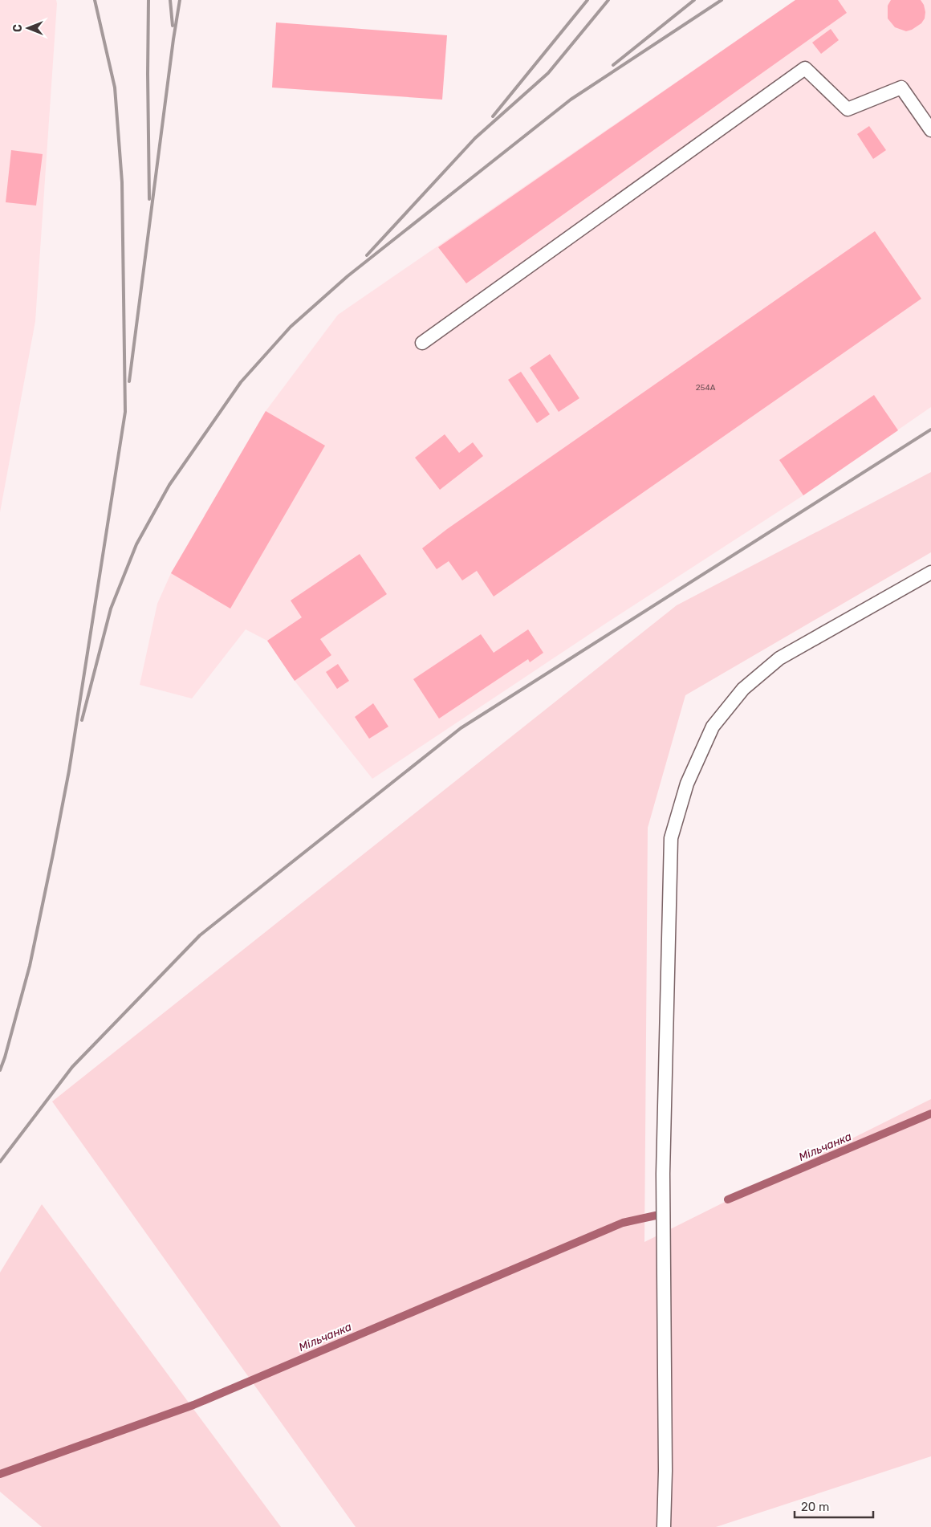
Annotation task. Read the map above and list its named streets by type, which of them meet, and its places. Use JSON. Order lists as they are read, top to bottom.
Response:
{
  "water": ["Мільчанка"],
  "house_numbers": ["254А"],
  "scale_bar": "20 m",
  "north": "left"
}
